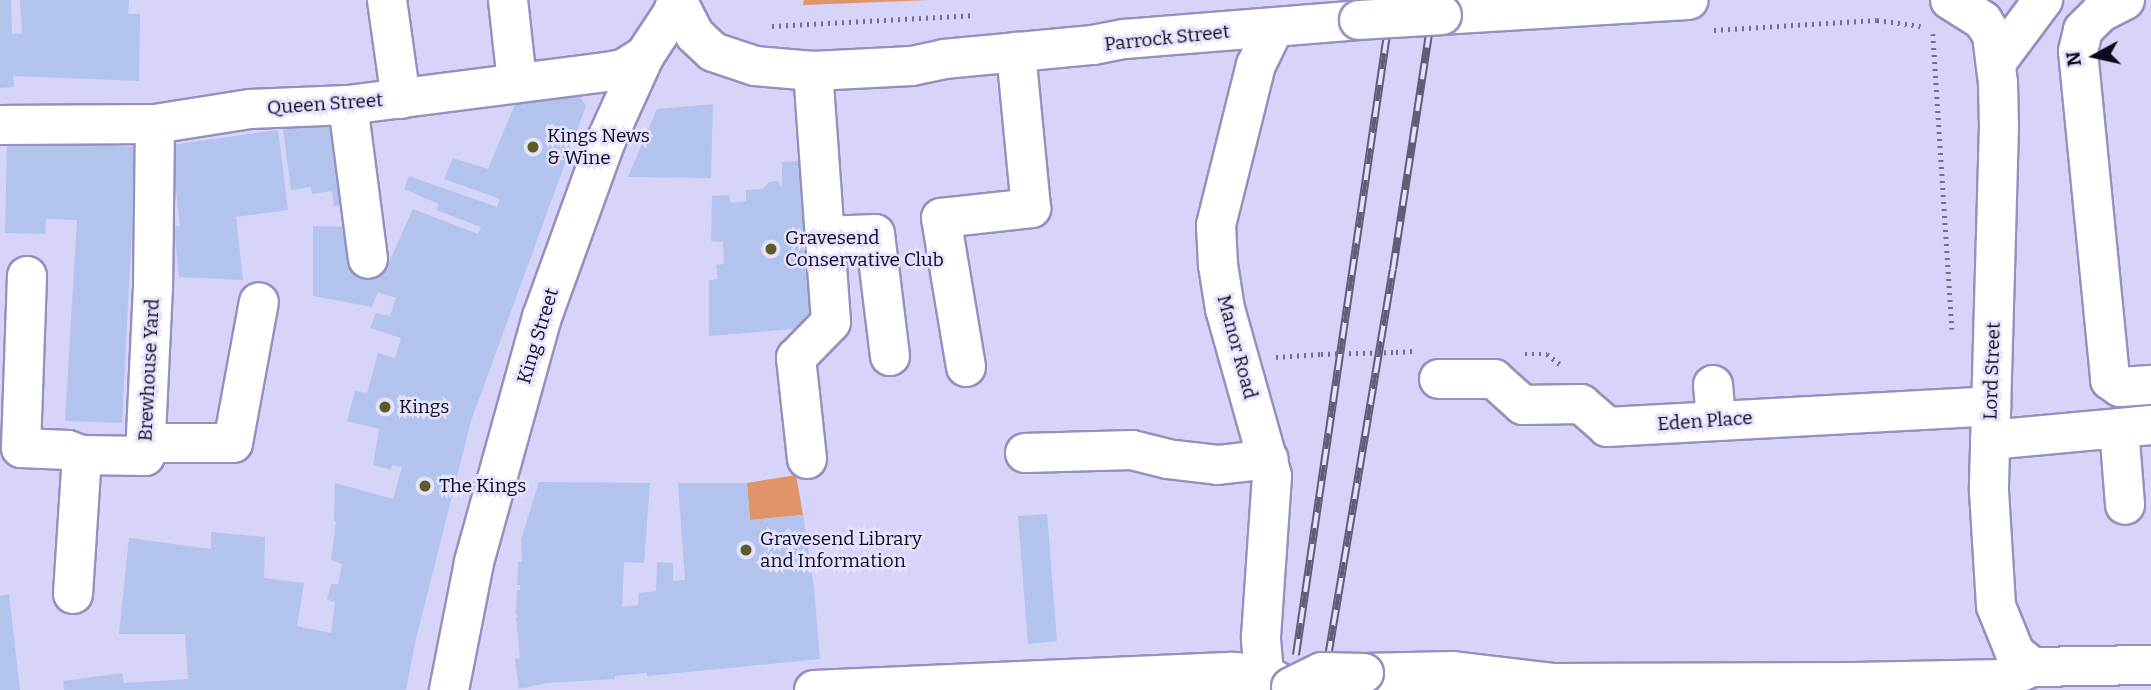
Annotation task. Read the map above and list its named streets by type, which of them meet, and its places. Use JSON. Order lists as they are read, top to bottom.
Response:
{
  "streets": {
    "street": [
      "Parrock Street",
      "Queen Street",
      "King Street",
      "Manor Road",
      "Brewhouse Yard",
      "Lord Street",
      "Eden Place"
    ]
  },
  "crossings": [
    ["Parrock Street", "King Street"],
    ["Parrock Street", "Manor Road"],
    ["Queen Street", "King Street"],
    ["Queen Street", "Brewhouse Yard"],
    ["Lord Street", "Eden Place"]
  ],
  "places": [
    "Kings News & Wine",
    "Gravesend Conservative Club",
    "Kings",
    "The Kings",
    "Gravesend Library and Information"
  ],
  "north": "left"
}
